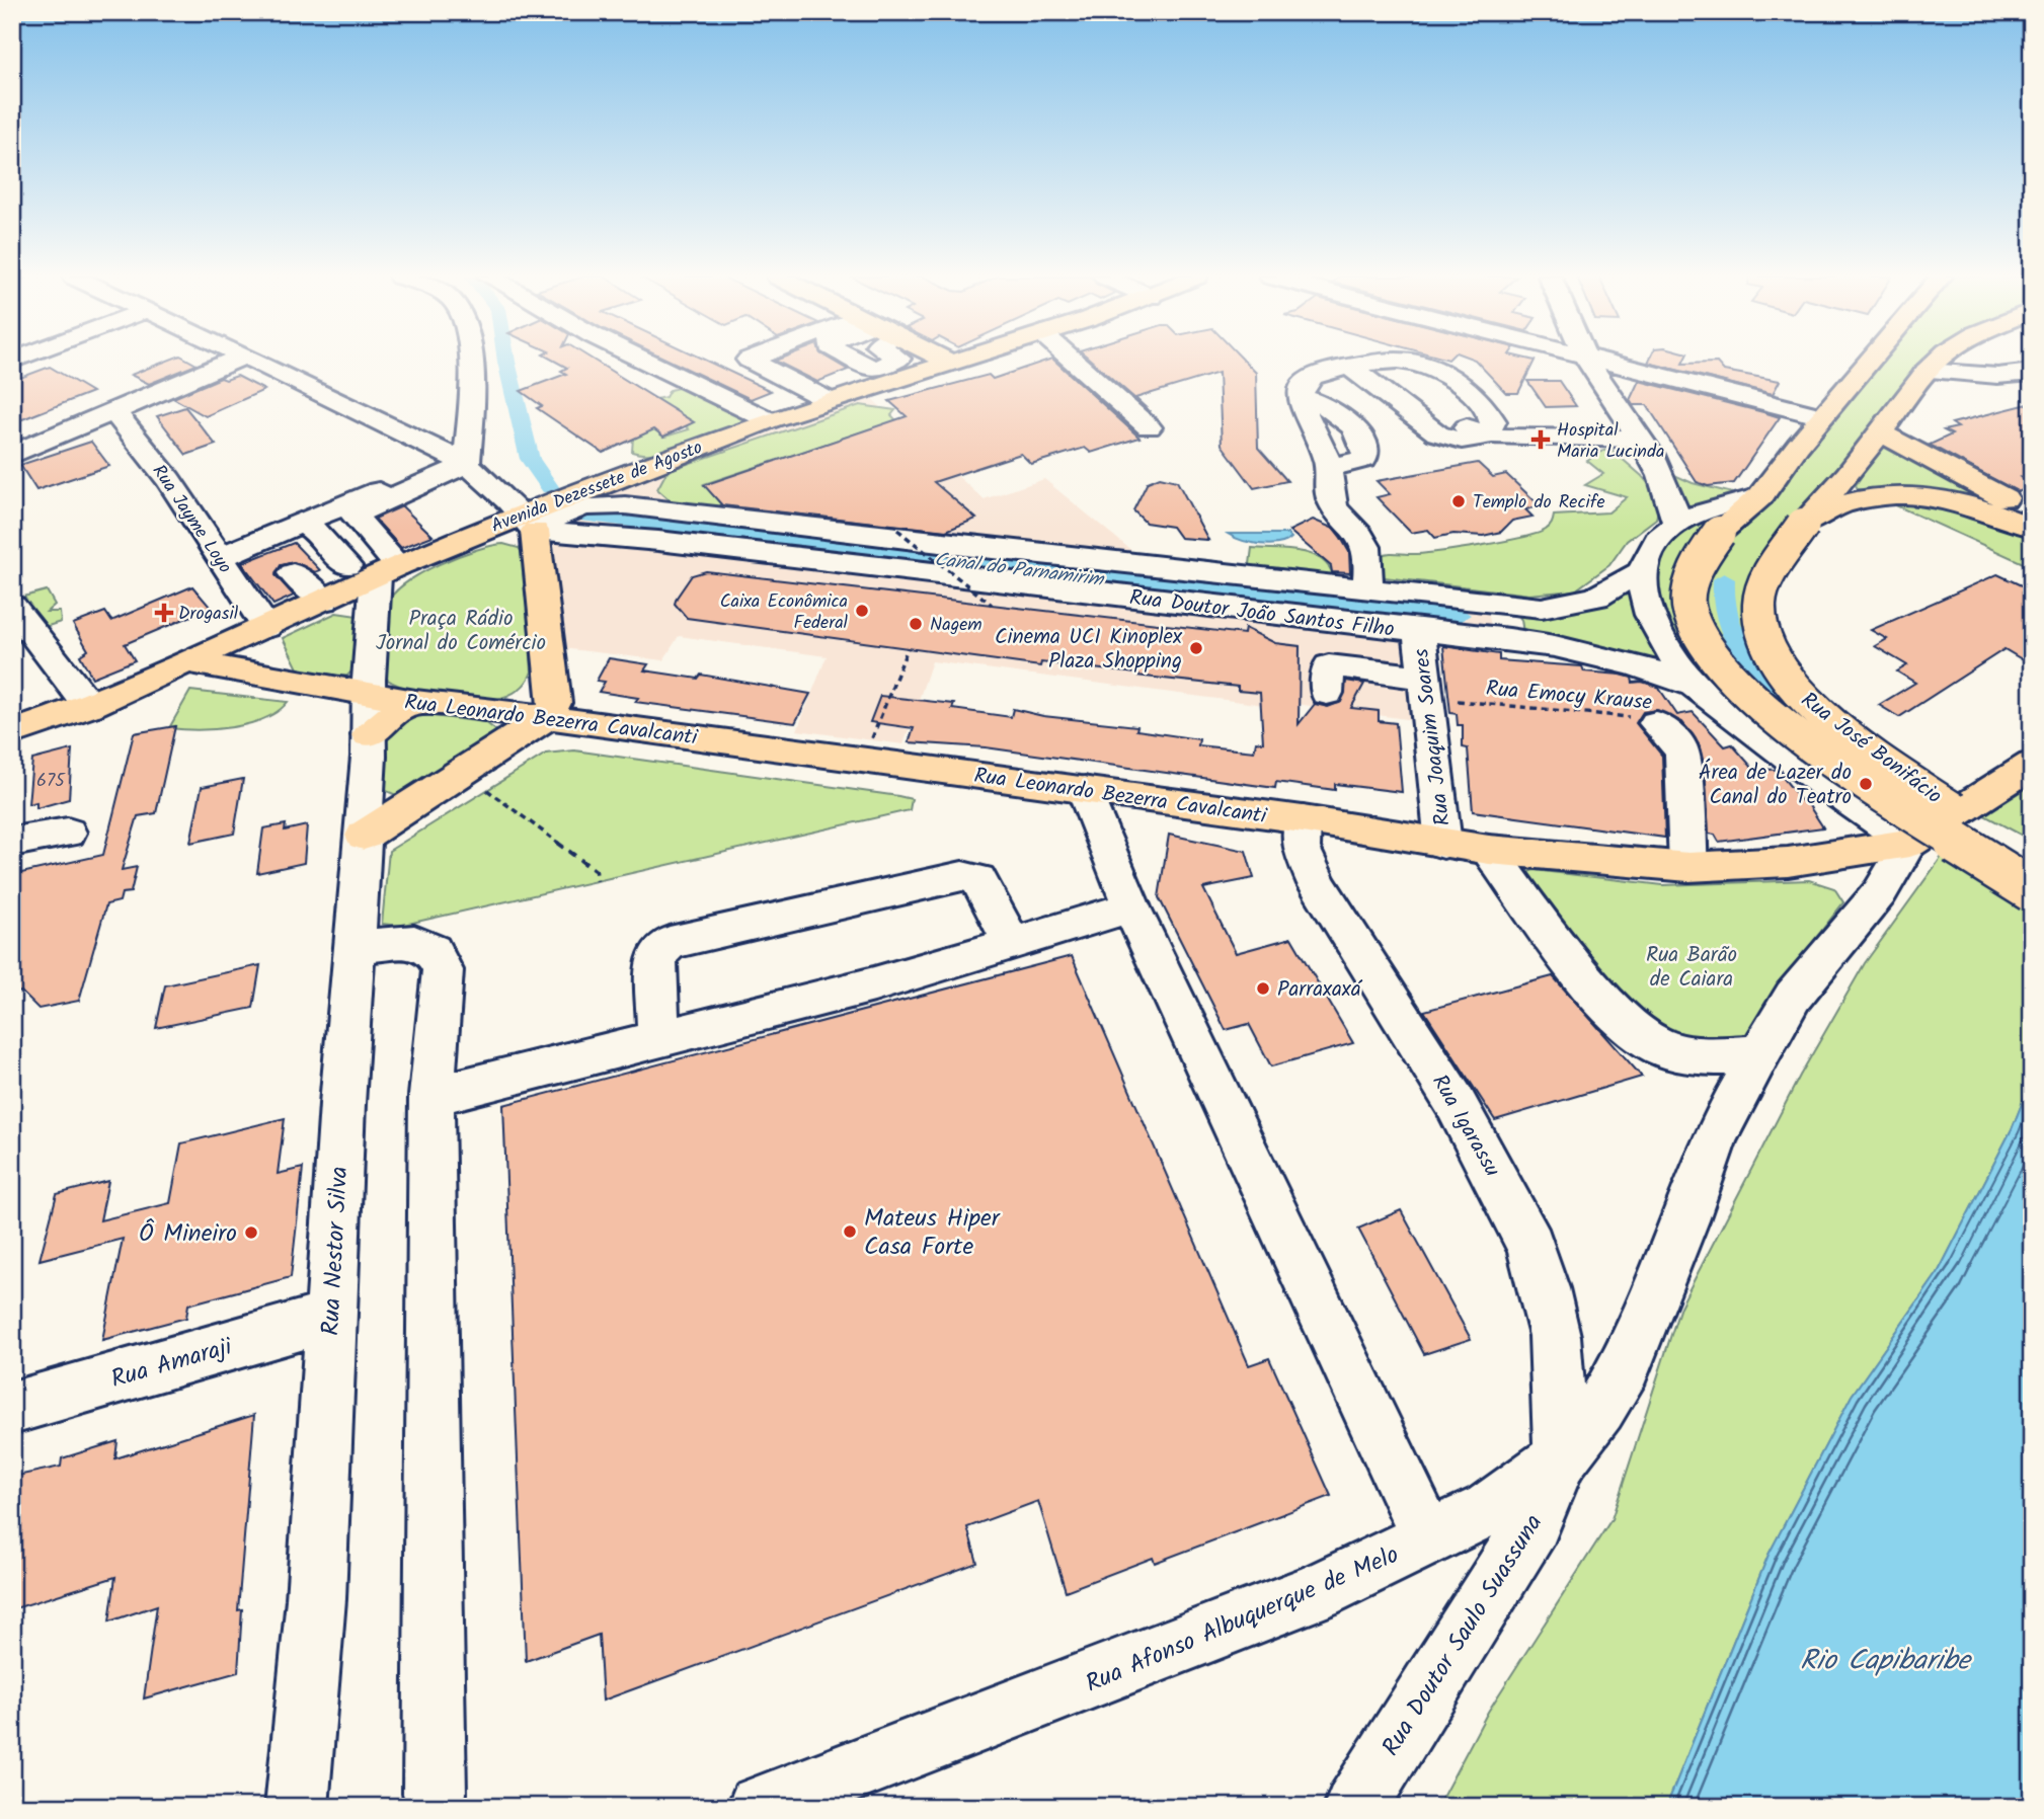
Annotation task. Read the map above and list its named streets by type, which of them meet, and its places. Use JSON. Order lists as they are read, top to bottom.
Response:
{
  "streets": {
    "main road": ["Avenida Dezessete de Agosto", "Rua Leonardo Bezerra Cavalcanti", "Rua José Bonifácio"],
    "street": [
      "Rua Jayme Loyo",
      "Rua Doutor João Santos Filho",
      "Rua Joaquim Soares",
      "Rua Igarassu",
      "Rua Nestor Silva",
      "Rua Amaraji",
      "Rua Afonso Albuquerque de Melo",
      "Rua Doutor Saulo Suassuna"
    ],
    "path": ["Rua Emocy Krause"]
  },
  "crossings": [
    ["Avenida Dezessete de Agosto", "Rua Jayme Loyo"],
    ["Avenida Dezessete de Agosto", "Rua Doutor João Santos Filho"],
    ["Avenida Dezessete de Agosto", "Rua Nestor Silva"],
    ["Rua Doutor João Santos Filho", "Rua Leonardo Bezerra Cavalcanti"],
    ["Rua Doutor João Santos Filho", "Rua Joaquim Soares"],
    ["Rua Doutor João Santos Filho", "Rua Afonso Albuquerque de Melo"],
    ["Rua Emocy Krause", "Rua Joaquim Soares"],
    ["Rua Leonardo Bezerra Cavalcanti", "Rua Joaquim Soares"],
    ["Rua Leonardo Bezerra Cavalcanti", "Rua Igarassu"],
    ["Rua Leonardo Bezerra Cavalcanti", "Rua Nestor Silva"],
    ["Rua Leonardo Bezerra Cavalcanti", "Rua Afonso Albuquerque de Melo"],
    ["Rua Igarassu", "Rua Afonso Albuquerque de Melo"],
    ["Rua Igarassu", "Rua Doutor Saulo Suassuna"],
    ["Rua Nestor Silva", "Rua Amaraji"],
    ["Rua Afonso Albuquerque de Melo", "Rua Doutor Saulo Suassuna"]
  ],
  "water": ["Canal do Parnamirim", "Rio Capibaribe"],
  "parks": ["Praça Rádio Jornal do Comércio", "Rua Barão de Caiara"],
  "places": {
    "health": ["Hospital Maria Lucinda", "Drogasil"],
    "other": [
      "Templo do Recife",
      "Caixa Econômica Federal",
      "Nagem",
      "Cinema UCI Kinoplex Plaza Shopping",
      "Área de Lazer do Canal do Teatro",
      "Parraxaxá",
      "Mateus Hiper Casa Forte",
      "Ô Mineiro"
    ]
  },
  "house_numbers": ["675"]
}
